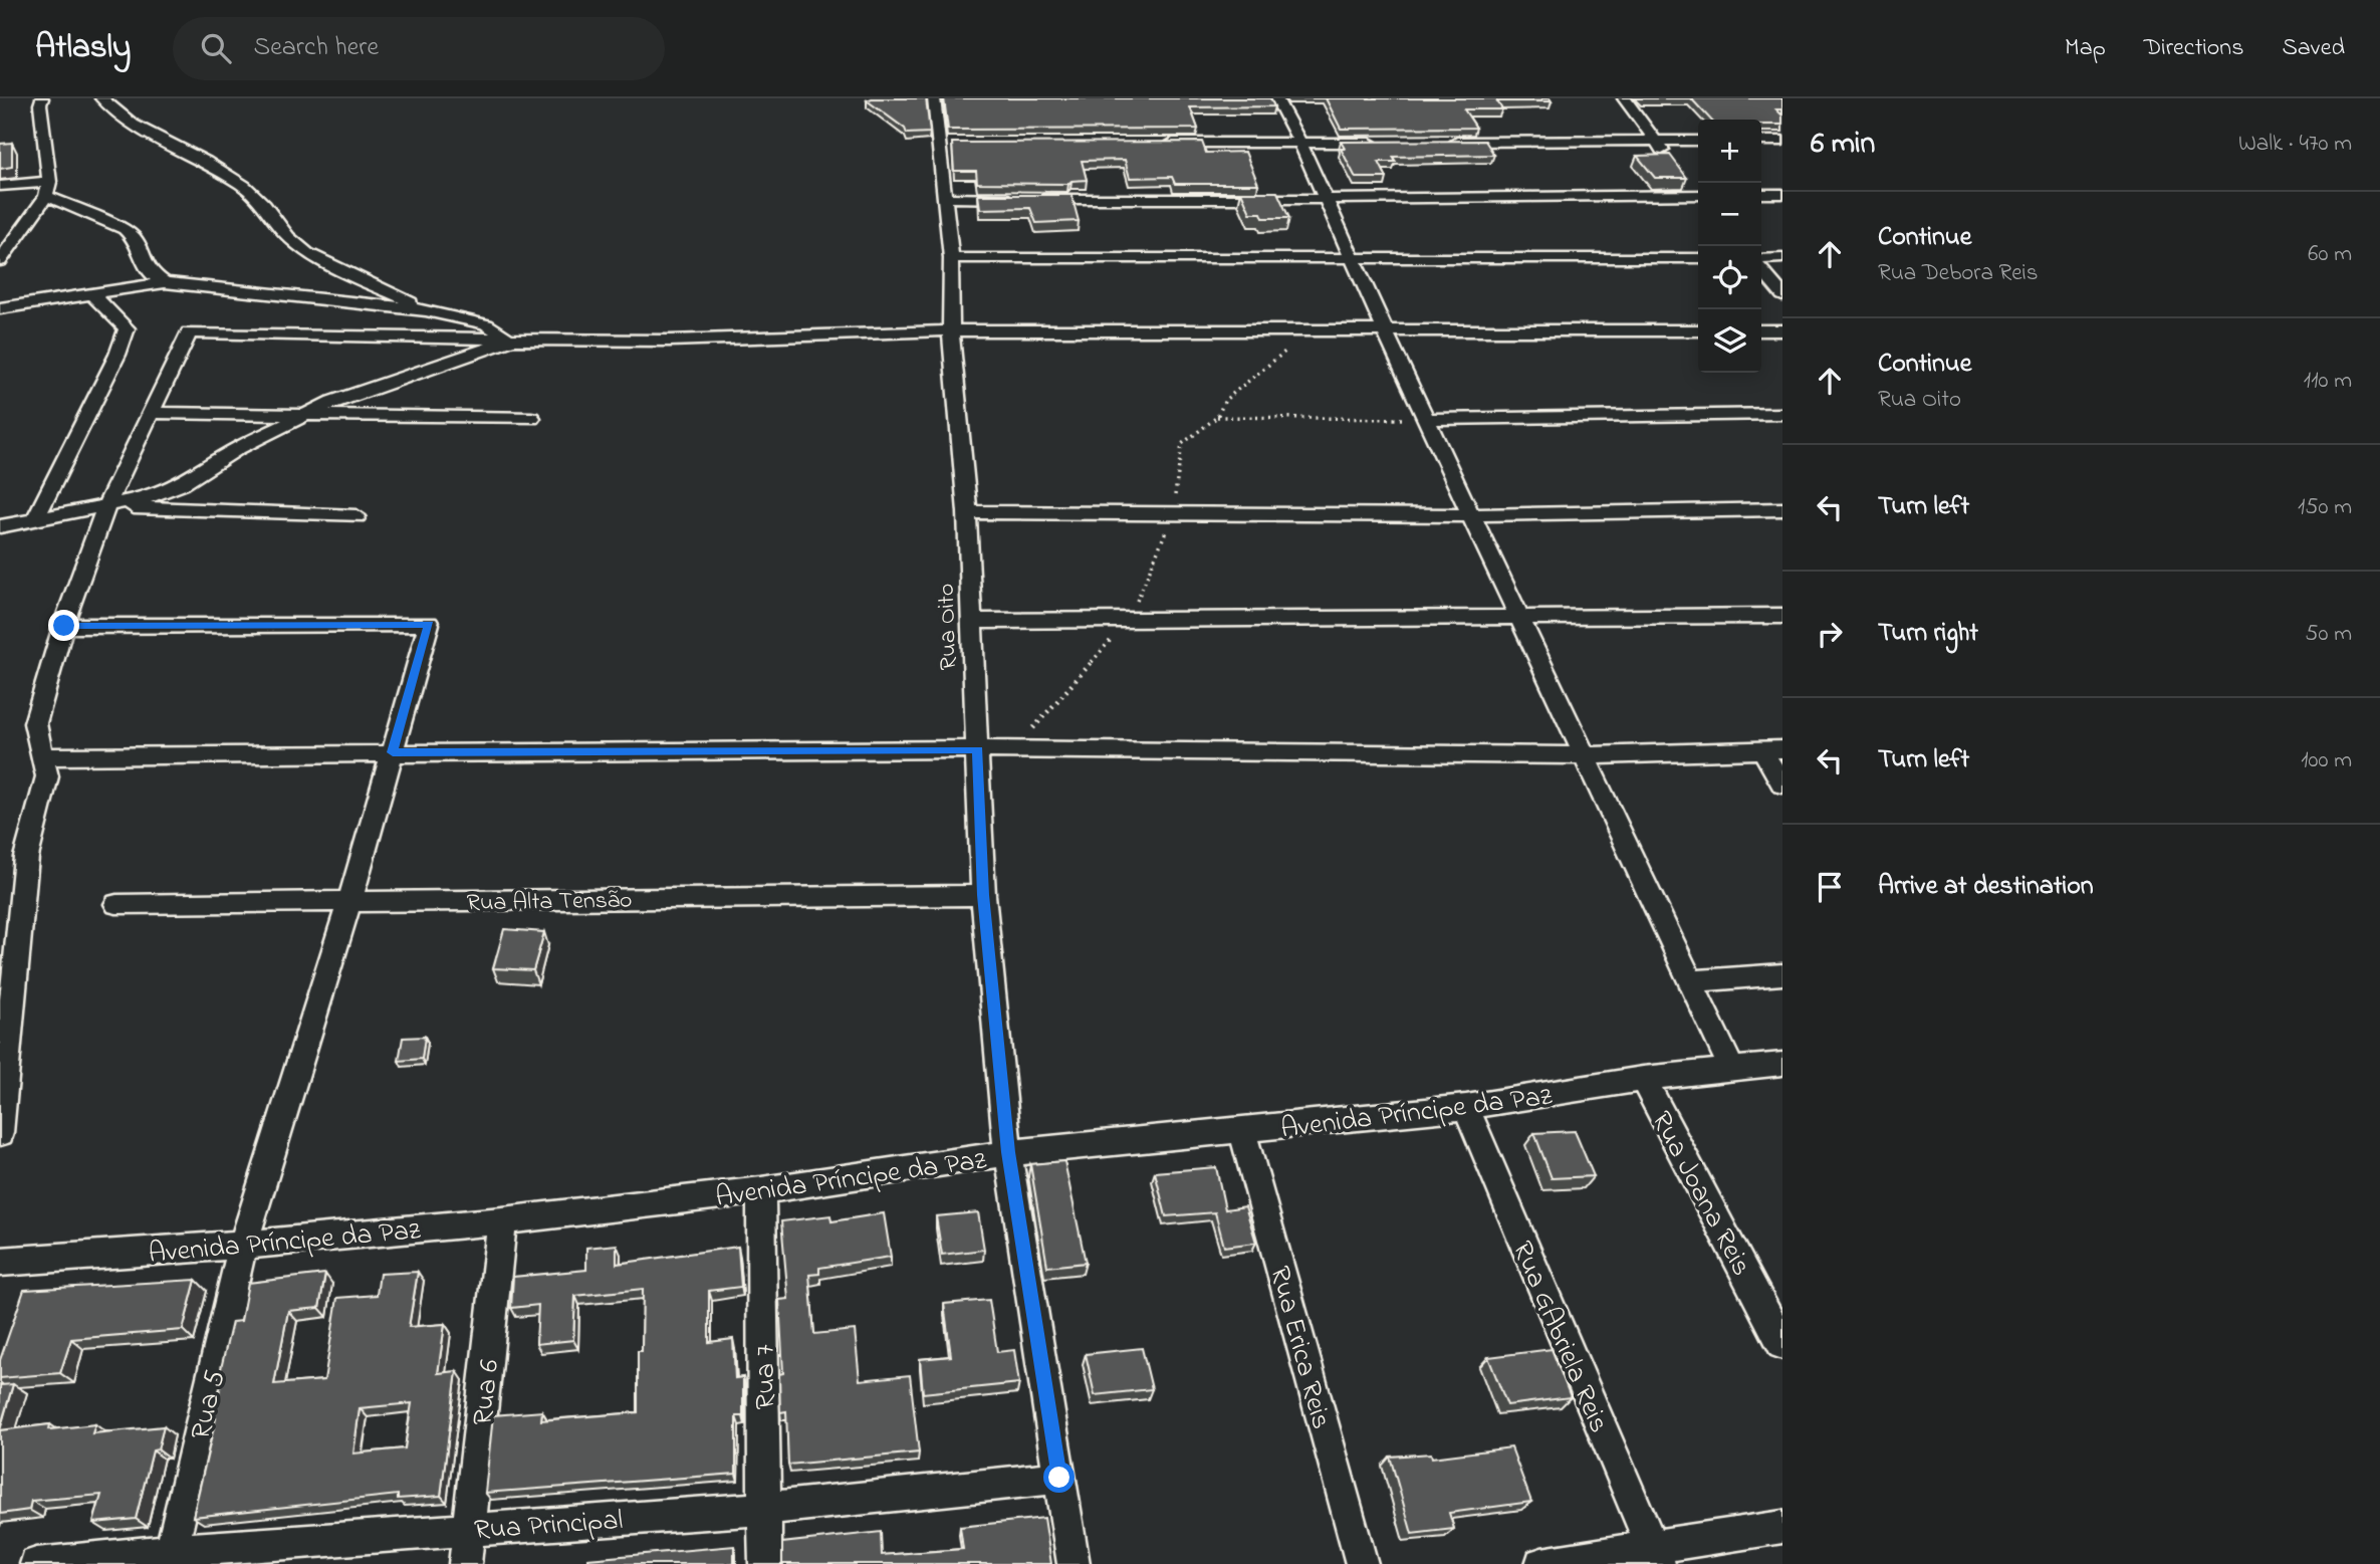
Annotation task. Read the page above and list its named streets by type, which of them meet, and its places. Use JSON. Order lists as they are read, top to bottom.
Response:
{
  "streets": {
    "street": [
      "Rua Oito",
      "Rua Alta Tensão",
      "Avenida Príncipe da Paz",
      "Rua Joana Reis",
      "Rua GAbriela Reis",
      "Rua Erica Reis",
      "Rua 7",
      "Rua 6",
      "Rua 5",
      "Rua Principal"
    ]
  },
  "crossings": [
    ["Rua Oito", "Rua Alta Tensão"],
    ["Rua Oito", "Avenida Príncipe da Paz"],
    ["Rua Oito", "Rua Principal"],
    ["Rua Alta Tensão", "Rua 5"],
    ["Avenida Príncipe da Paz", "Rua Joana Reis"],
    ["Avenida Príncipe da Paz", "Rua GAbriela Reis"],
    ["Avenida Príncipe da Paz", "Rua Erica Reis"],
    ["Avenida Príncipe da Paz", "Rua 7"],
    ["Avenida Príncipe da Paz", "Rua 6"],
    ["Avenida Príncipe da Paz", "Rua 5"],
    ["Rua 7", "Rua Principal"],
    ["Rua 6", "Rua Principal"],
    ["Rua 5", "Rua Principal"]
  ],
  "page": {
    "header": "Atlasly",
    "search": "Search here",
    "nav": ["Map", "Directions", "Saved"],
    "heading": ["6 min", "Walk · 470 m"],
    "map_buttons": ["+", "−"],
    "list": [
      ["Continue", "Rua Debora Reis", "60 m"],
      ["Continue", "Rua Oito", "110 m"],
      ["Turn left", "150 m"],
      ["Turn right", "50 m"],
      ["Turn left", "100 m"],
      "Arrive at destination"
    ]
  }
}
